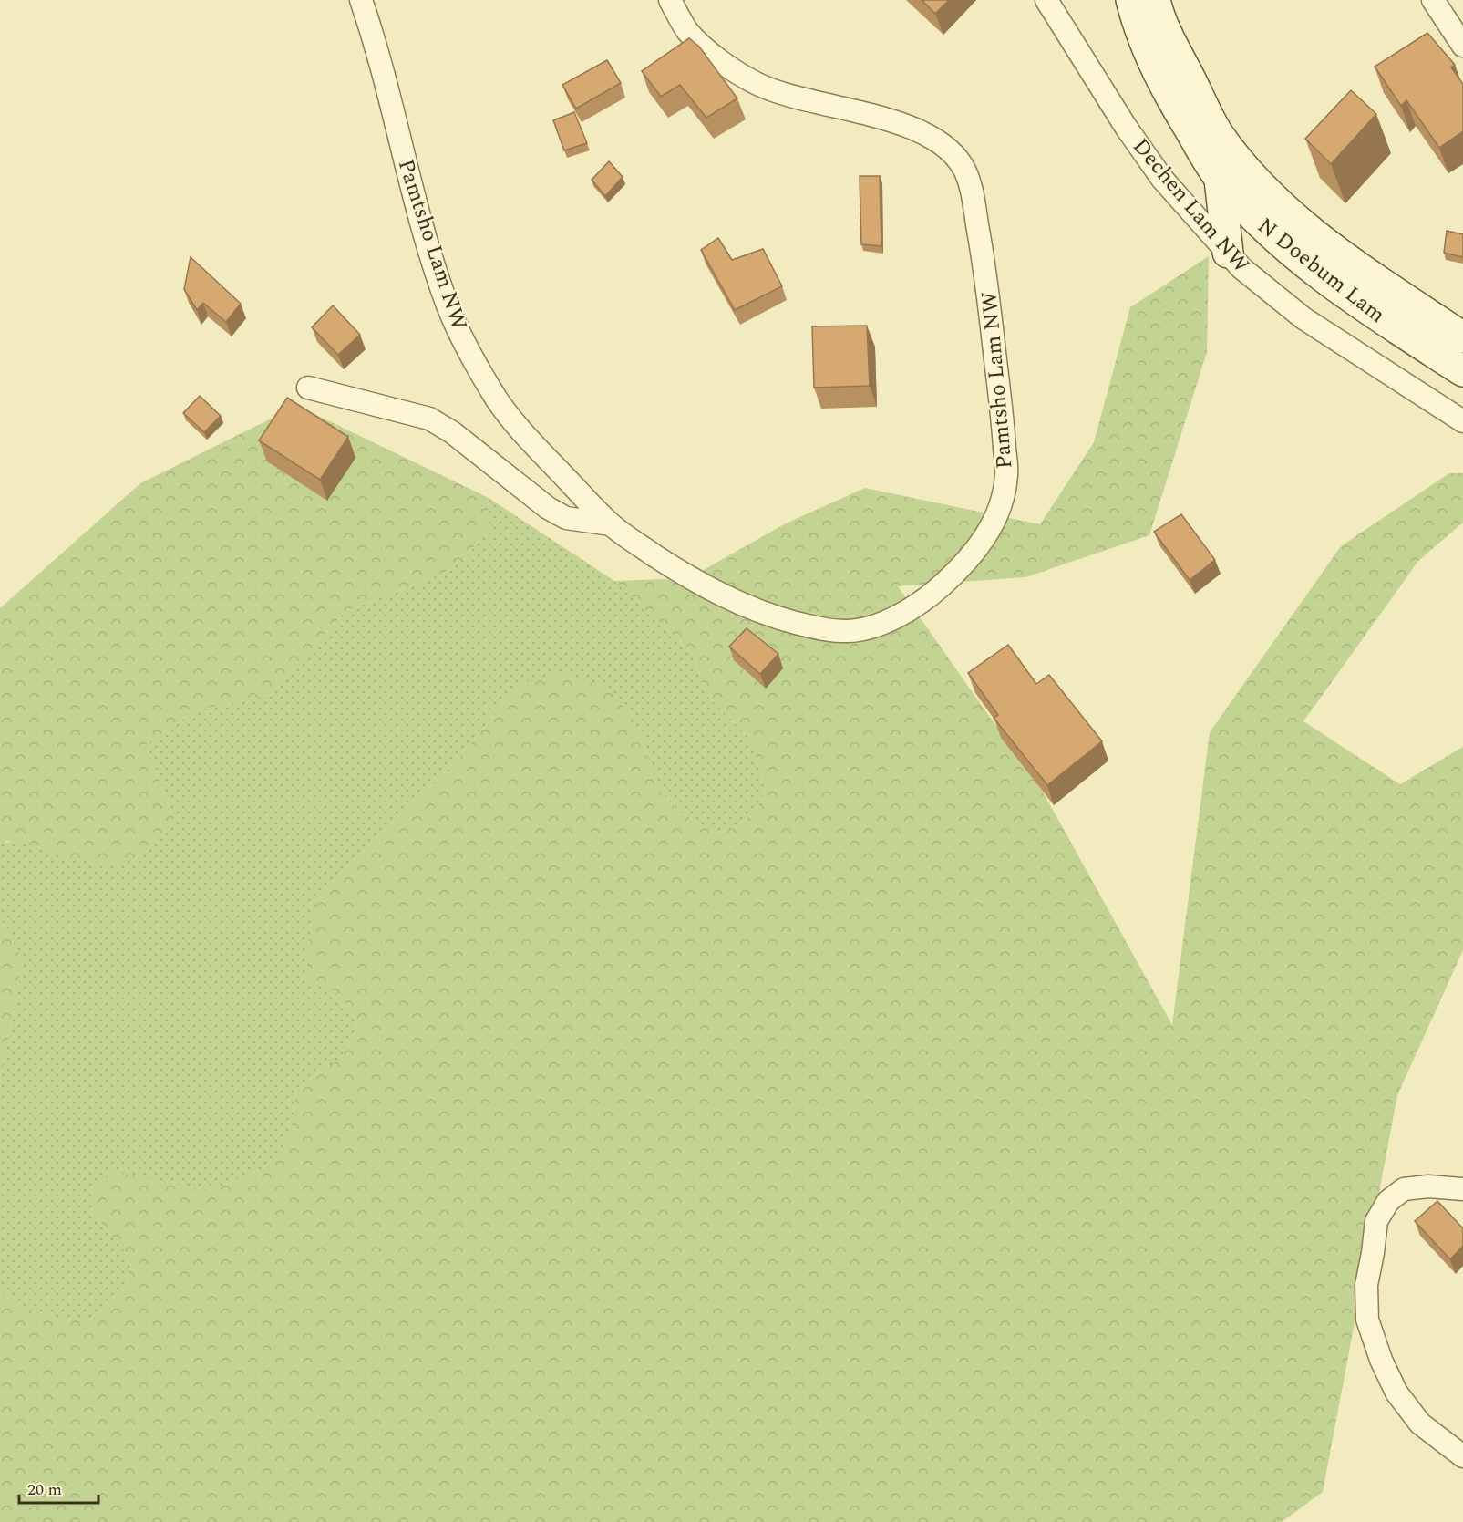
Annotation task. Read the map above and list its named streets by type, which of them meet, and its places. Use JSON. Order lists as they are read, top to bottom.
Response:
{
  "streets": {
    "main road": ["N Doebum Lam"],
    "street": ["Dechen Lam NW", "Pamtsho Lam NW"]
  },
  "scale_bar": "20 m"
}
